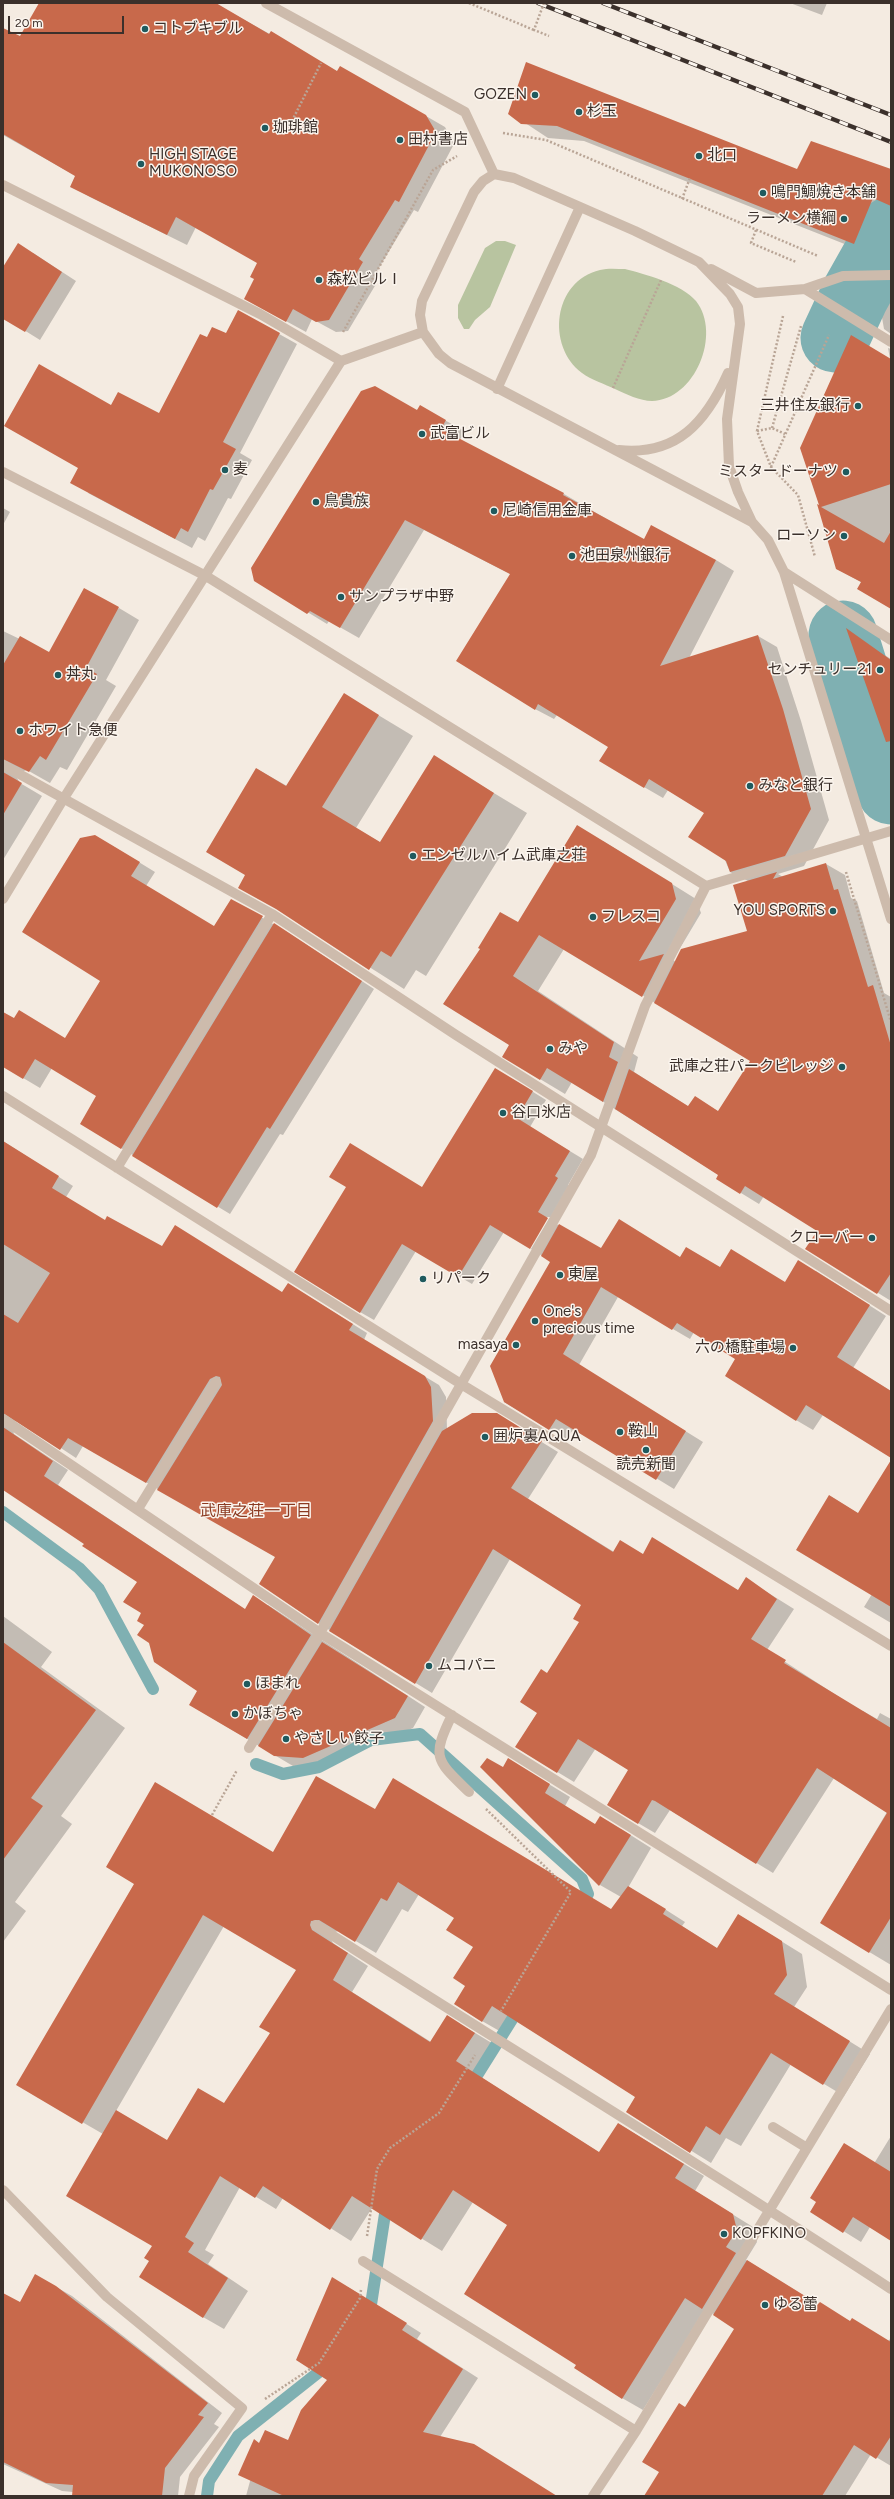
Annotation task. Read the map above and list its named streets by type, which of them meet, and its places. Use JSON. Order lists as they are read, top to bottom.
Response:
{
  "districts": ["武庫之荘一丁目"],
  "places": [
    "コトブキブル",
    "GOZEN",
    "杉玉",
    "珈琲館",
    "田村書店",
    "北口",
    "HIGH STAGE MUKONOSO",
    "鳴門鯛焼き本舗",
    "ラーメン横綱",
    "森松ビルⅠ",
    "三井住友銀行",
    "武富ビル",
    "麦",
    "ミスタードーナツ",
    "鳥貴族",
    "尼崎信用金庫",
    "ローソン",
    "池田泉州銀行",
    "サンプラザ中野",
    "センチュリー21",
    "丼丸",
    "ホワイト急便",
    "みなと銀行",
    "エンゼルハイム武庫之荘",
    "YOU SPORTS",
    "フレスコ",
    "みや",
    "武庫之荘パークビレッジ",
    "谷口氷店",
    "クローバー",
    "東屋",
    "リパーク",
    "One's precious time",
    "masaya",
    "六の橋駐車場",
    "鞍山",
    "囲炉裏AQUA",
    "読売新聞",
    "ムコパニ",
    "ほまれ",
    "かぼちゃ",
    "やさしい餃子",
    "KOPFKINO",
    "ゆる蕾"
  ],
  "scale_bar": "20 m"
}
